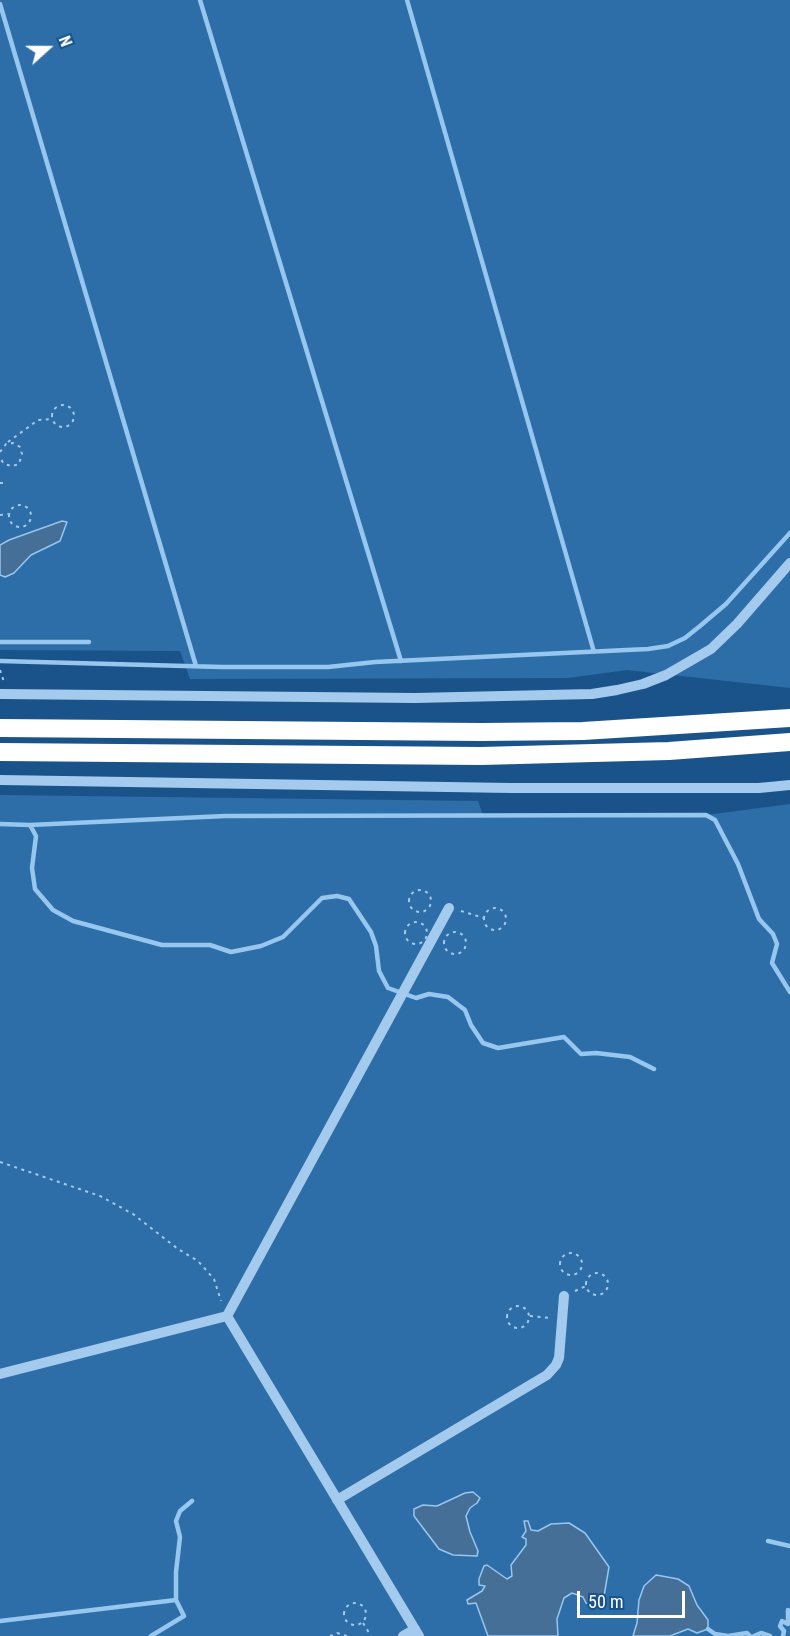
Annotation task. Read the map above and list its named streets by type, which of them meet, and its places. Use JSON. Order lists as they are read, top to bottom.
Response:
{
  "scale_bar": "50 m",
  "north": "right"
}
